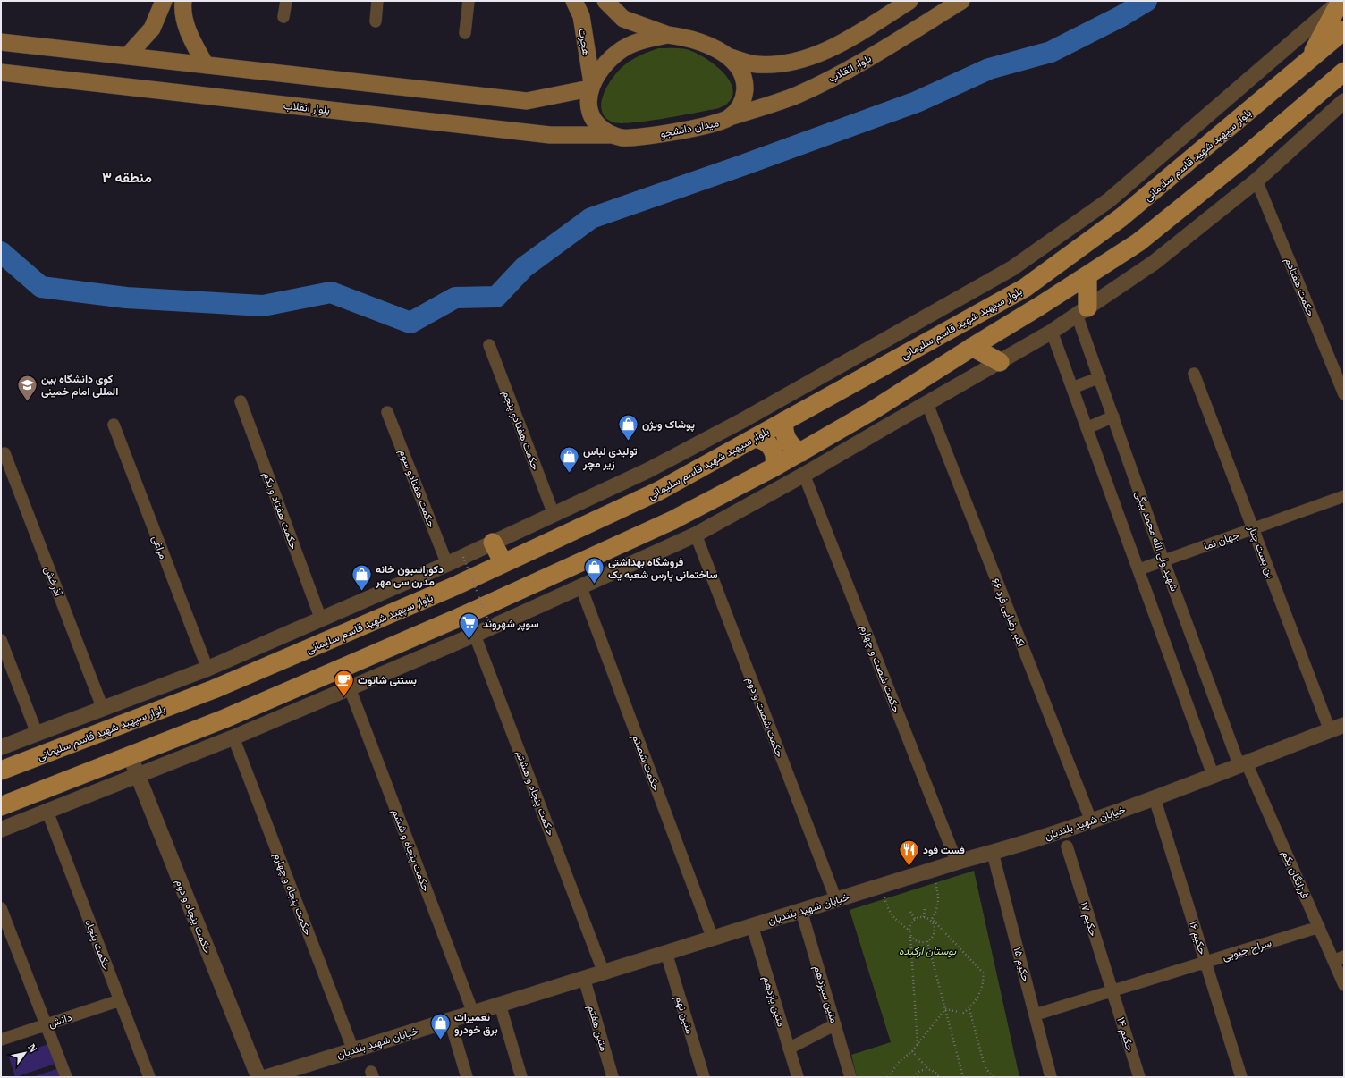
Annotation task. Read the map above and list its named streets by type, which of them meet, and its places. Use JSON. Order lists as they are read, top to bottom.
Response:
{
  "streets": {
    "main road": [
      "هجرت",
      "بلوار انقلاب",
      "میدان دانشجو",
      "بلوار سپهبد شهید قاسم سلیمانی"
    ],
    "street": [
      "حکمت هفتادم",
      "حکمت هفتادو پنجم",
      "حکمت هفتادو سوم",
      "حکمت هفتاد و یکم",
      "جهان نما",
      "شهید ولی الله محمد بیگی",
      "مراغی",
      "بن بست چنار",
      "آذرخش",
      "۶۶ اکبر رضایی فرد",
      "حکمت شصت و چهارم",
      "حکمت شصت و دوم",
      "حکمت شصتم",
      "حکمت پنجاه و هشتم",
      "خیابان شهید بلندیان",
      "حکمت پنجاه و ششم",
      "فرزانگان یکم",
      "حکمت پنجاه و چهارم",
      "حکمت پنجاه و دوم",
      "حکیم ۱۷",
      "حکیم ۱۶",
      "حکمت پنجاه",
      "سراج جنوبی",
      "حکیم ۱۵",
      "متین سیزدهم",
      "متین یازدهم",
      "متین نهم",
      "دانش",
      "متین هفتم",
      "حکیم ۱۴"
    ]
  },
  "crossings": [
    ["هجرت", "میدان دانشجو"],
    ["بلوار انقلاب", "میدان دانشجو"],
    ["جهان نما", "شهید ولی الله محمد بیگی"],
    ["جهان نما", "بن بست چنار"],
    ["شهید ولی الله محمد بیگی", "خیابان شهید بلندیان"],
    ["شهید ولی الله محمد بیگی", "فرزانگان یکم"],
    ["بن بست چنار", "خیابان شهید بلندیان"],
    ["۶۶ اکبر رضایی فرد", "خیابان شهید بلندیان"],
    ["حکمت شصت و چهارم", "خیابان شهید بلندیان"],
    ["حکمت شصت و دوم", "خیابان شهید بلندیان"],
    ["حکمت شصتم", "خیابان شهید بلندیان"],
    ["حکمت پنجاه و هشتم", "خیابان شهید بلندیان"],
    ["خیابان شهید بلندیان", "حکمت پنجاه و ششم"],
    ["خیابان شهید بلندیان", "فرزانگان یکم"],
    ["خیابان شهید بلندیان", "حکمت پنجاه و چهارم"],
    ["خیابان شهید بلندیان", "حکیم ۱۶"],
    ["خیابان شهید بلندیان", "حکیم ۱۵"],
    ["خیابان شهید بلندیان", "متین سیزدهم"],
    ["خیابان شهید بلندیان", "متین یازدهم"],
    ["خیابان شهید بلندیان", "متین نهم"],
    ["خیابان شهید بلندیان", "متین هفتم"],
    ["فرزانگان یکم", "سراج جنوبی"],
    ["حکیم ۱۷", "سراج جنوبی"],
    ["حکیم ۱۷", "حکیم ۱۴"],
    ["حکیم ۱۶", "سراج جنوبی"],
    ["حکمت پنجاه", "دانش"],
    ["سراج جنوبی", "حکیم ۱۵"],
    ["سراج جنوبی", "حکیم ۱۴"]
  ],
  "districts": ["منطقه ۳"],
  "parks": ["بوستان ارکیده"],
  "places": {
    "school or university": ["کوی دانشگاه بین المللی امام خمینی"],
    "shop": [
      "پوشاک ویژن",
      "تولیدی لباس زیر مچر",
      "فروشگاه بهداشتی ساختمانی پارس شعبه یک",
      "دکوراسیون خانه مدرن سی مهر",
      "تعمیرات برق خودرو"
    ],
    "supermarket": ["سوپر شهروند"],
    "cafe": ["بستنی شاتوت"],
    "restaurant": ["فست فود"]
  },
  "north": "top right"
}
